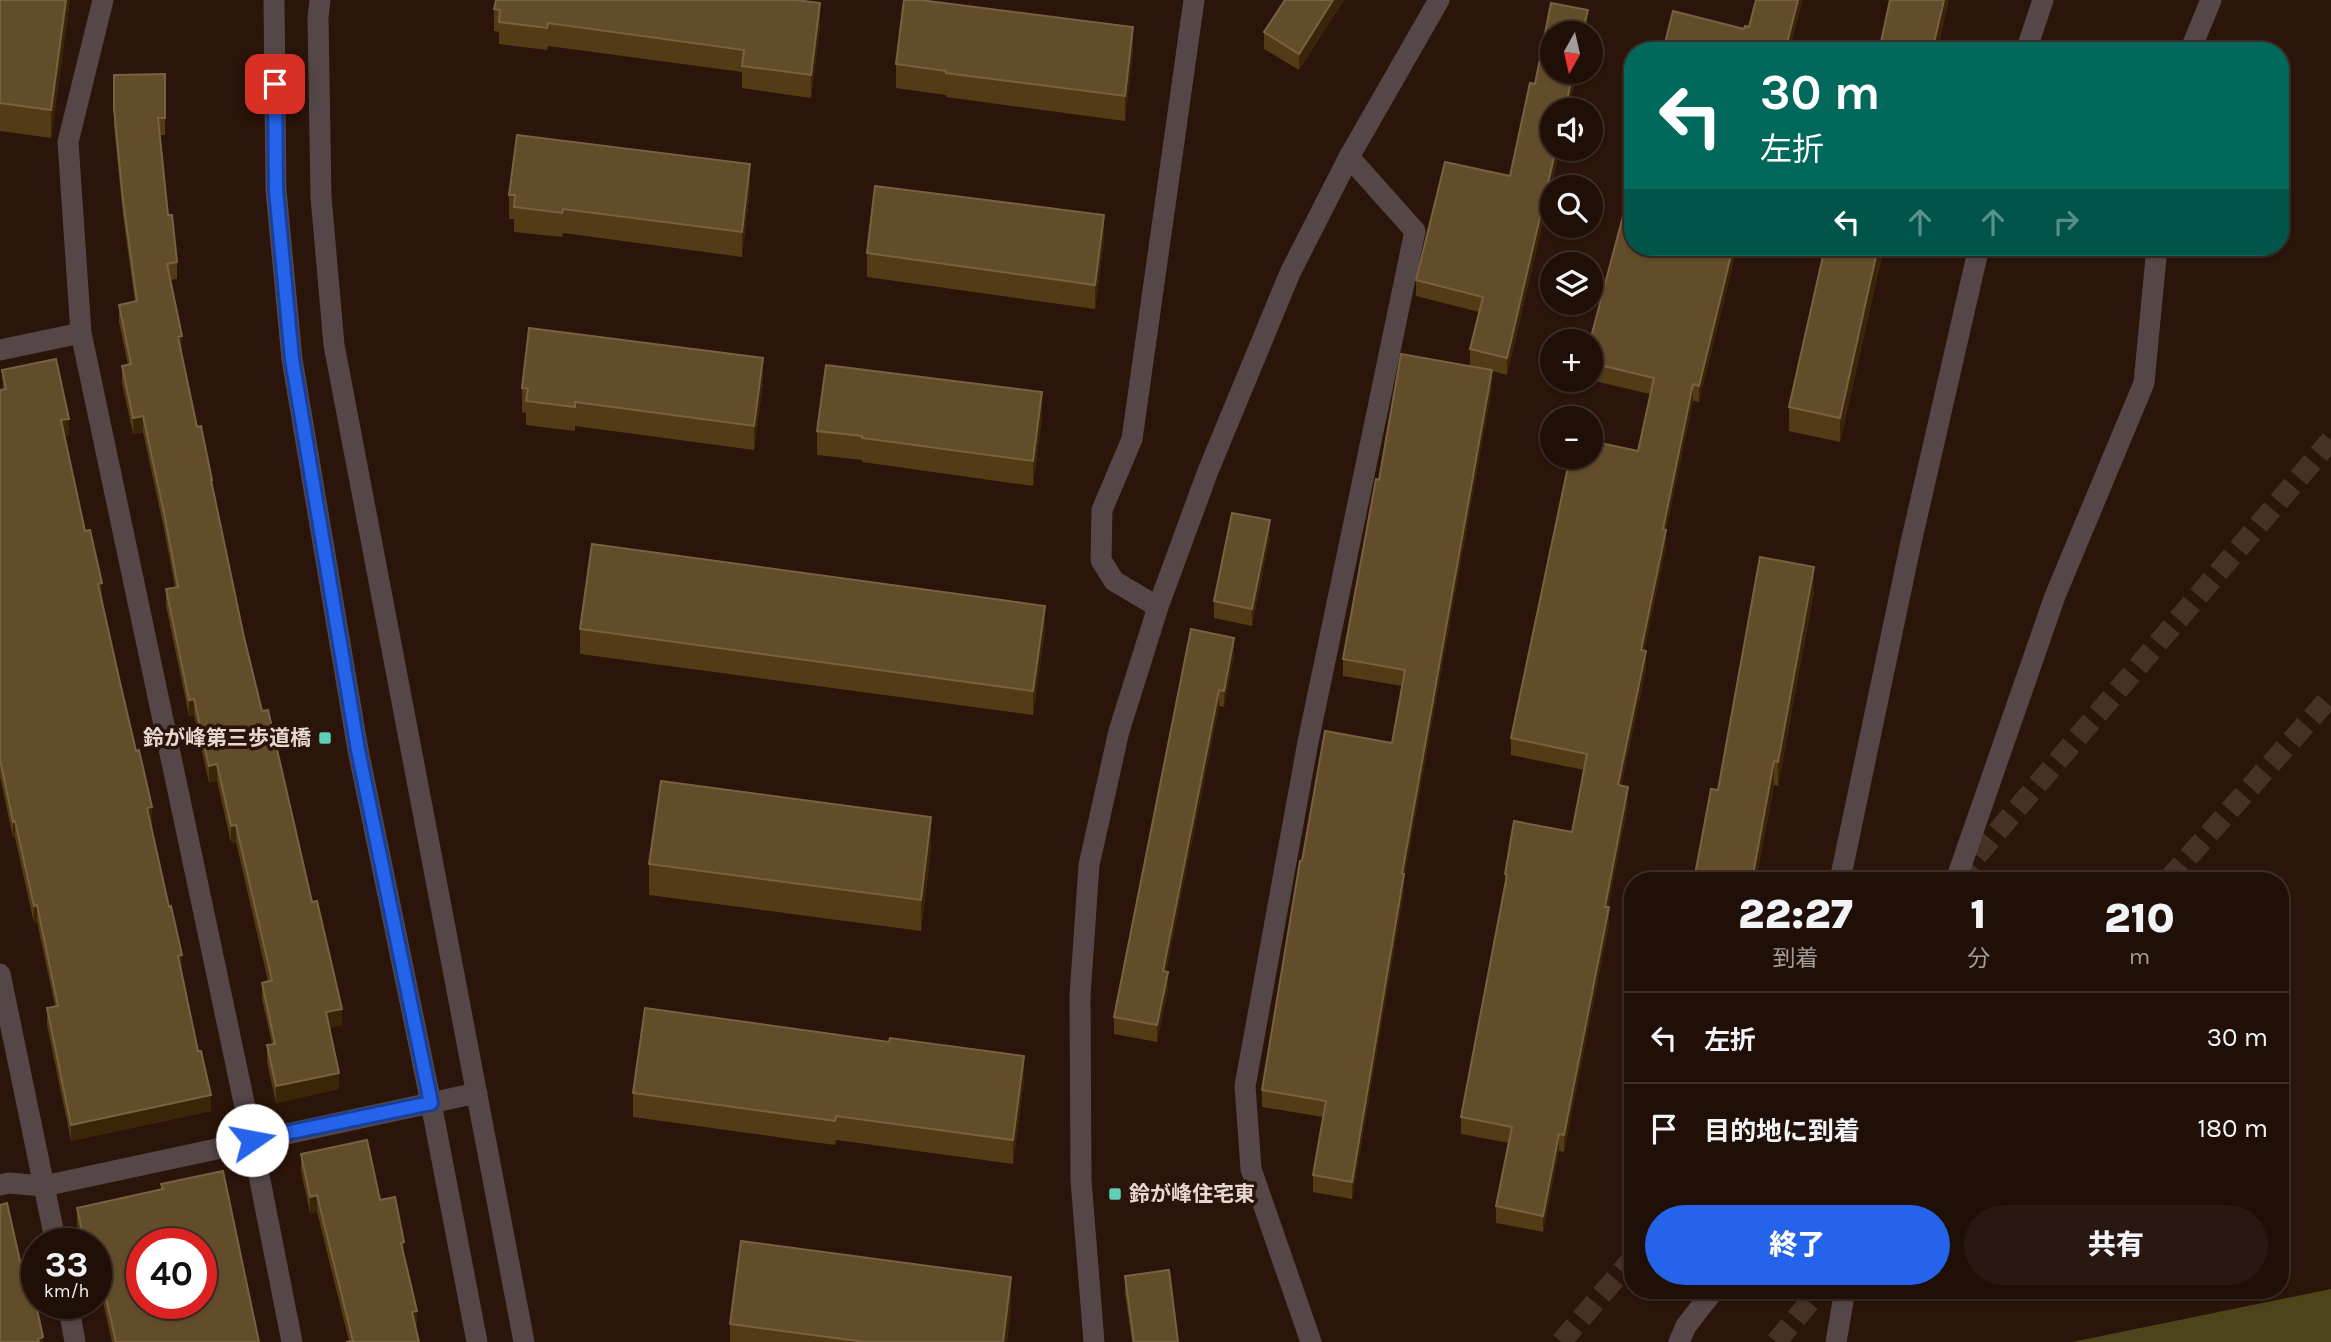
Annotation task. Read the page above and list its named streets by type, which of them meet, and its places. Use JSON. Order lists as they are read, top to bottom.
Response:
{
  "places": {
    "transit": ["鈴が峰第三歩道橋", "鈴が峰住宅東"]
  },
  "north": "bottom",
  "page": {
    "map_buttons": ["+", "−"],
    "turn": ["30 m", "左折"],
    "eta": [
      "22:27",
      "到着",
      "1",
      "分",
      "210",
      "m"
    ],
    "list": [
      {
        "name": "左折",
        "value": "30 m"
      },
      {
        "name": "目的地に到着",
        "value": "180 m"
      }
    ],
    "buttons": ["終了", "共有"],
    "speed": "33 km/h",
    "limit": "40"
  }
}
